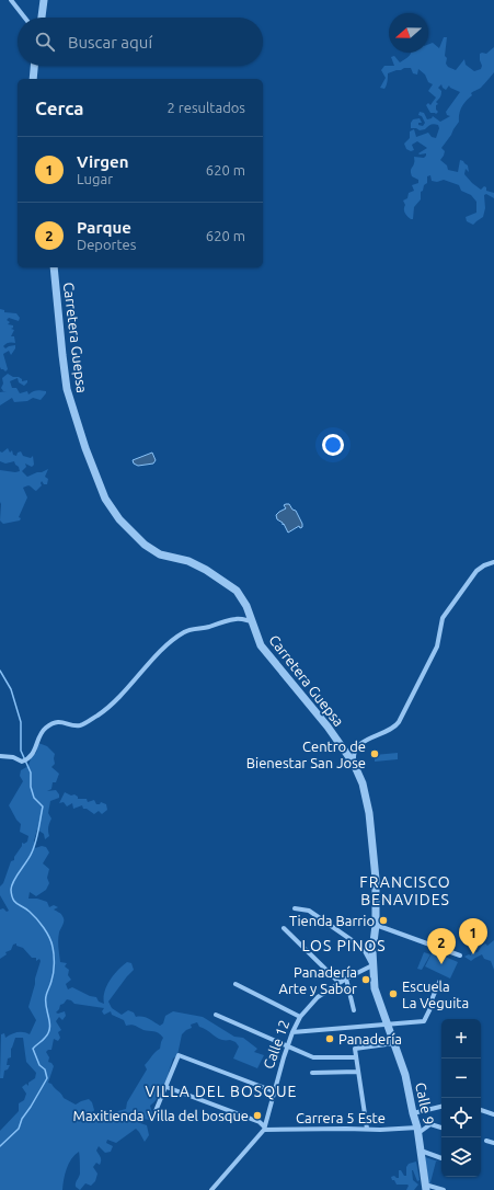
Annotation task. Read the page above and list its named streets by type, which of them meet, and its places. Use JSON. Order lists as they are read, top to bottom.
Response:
{
  "streets": {
    "street": [
      "Carretera Guepsa",
      "Calle 12",
      "Calle 9",
      "Carrera 5 Este"
    ]
  },
  "crossings": [
    ["Calle 12", "Calle 9"],
    ["Calle 12", "Carrera 5 Este"],
    ["Calle 9", "Carrera 5 Este"]
  ],
  "districts": ["FRANCISCO BENAVIDES", "LOS PINOS", "VILLA DEL BOSQUE"],
  "places": [
    "Centro de Bienestar San Jose",
    "Tienda Barrio",
    "Panadería Arte y Sabor",
    "Escuela La Veguita",
    "Panadería",
    "Maxitienda Villa del bosque"
  ],
  "north": "left",
  "page": {
    "search": "Buscar aquí",
    "heading": ["Cerca", "2 resultados"],
    "list": [
      {
        "mark": "1",
        "name": "Virgen",
        "note": "Lugar",
        "value": "620 m"
      },
      {
        "mark": "2",
        "name": "Parque",
        "note": "Deportes",
        "value": "620 m"
      }
    ],
    "pins": ["1", "2"],
    "map_buttons": ["+", "−"]
  }
}
